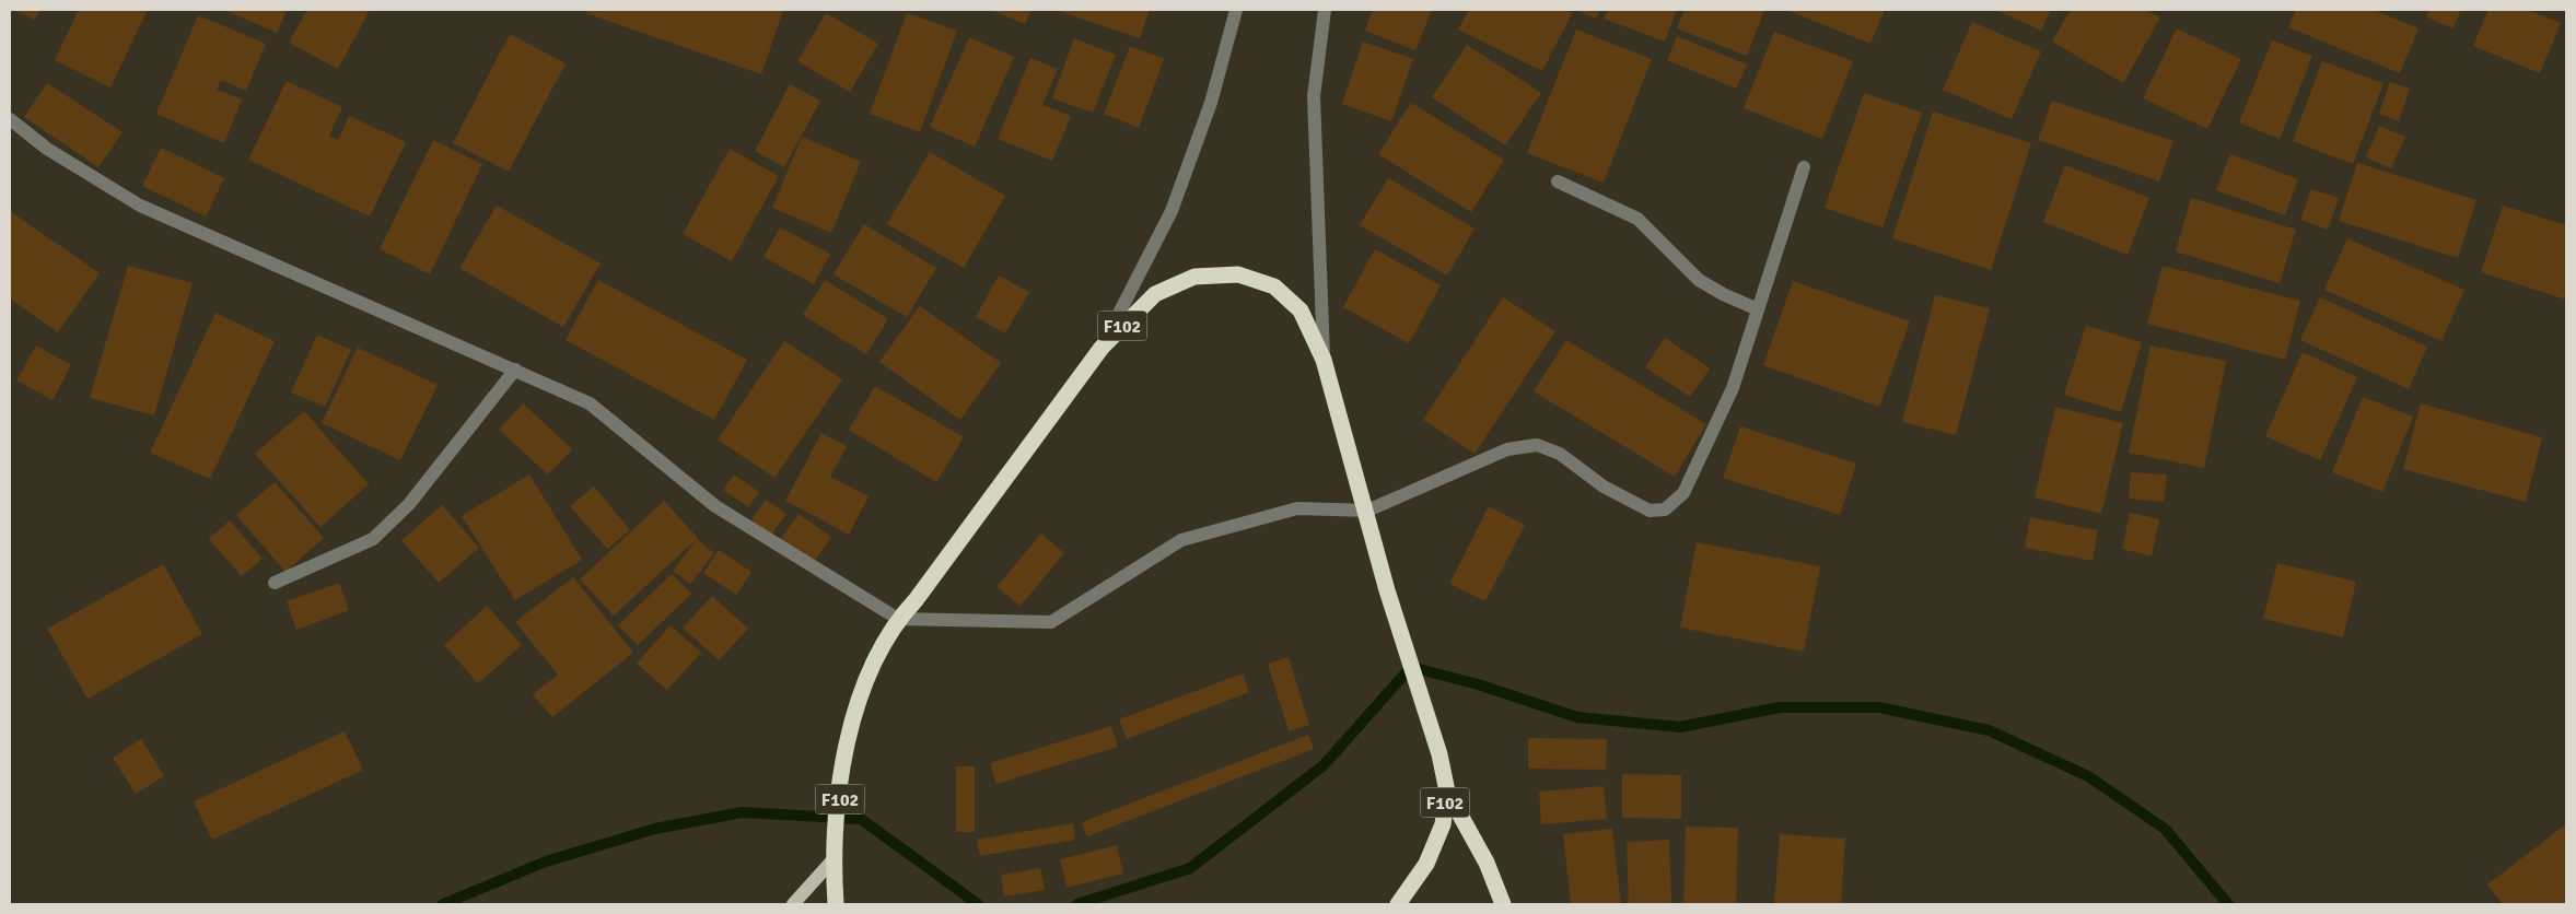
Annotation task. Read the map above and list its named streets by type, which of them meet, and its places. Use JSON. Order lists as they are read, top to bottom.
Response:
{
  "streets": {
    "highway": ["F102"]
  }
}
